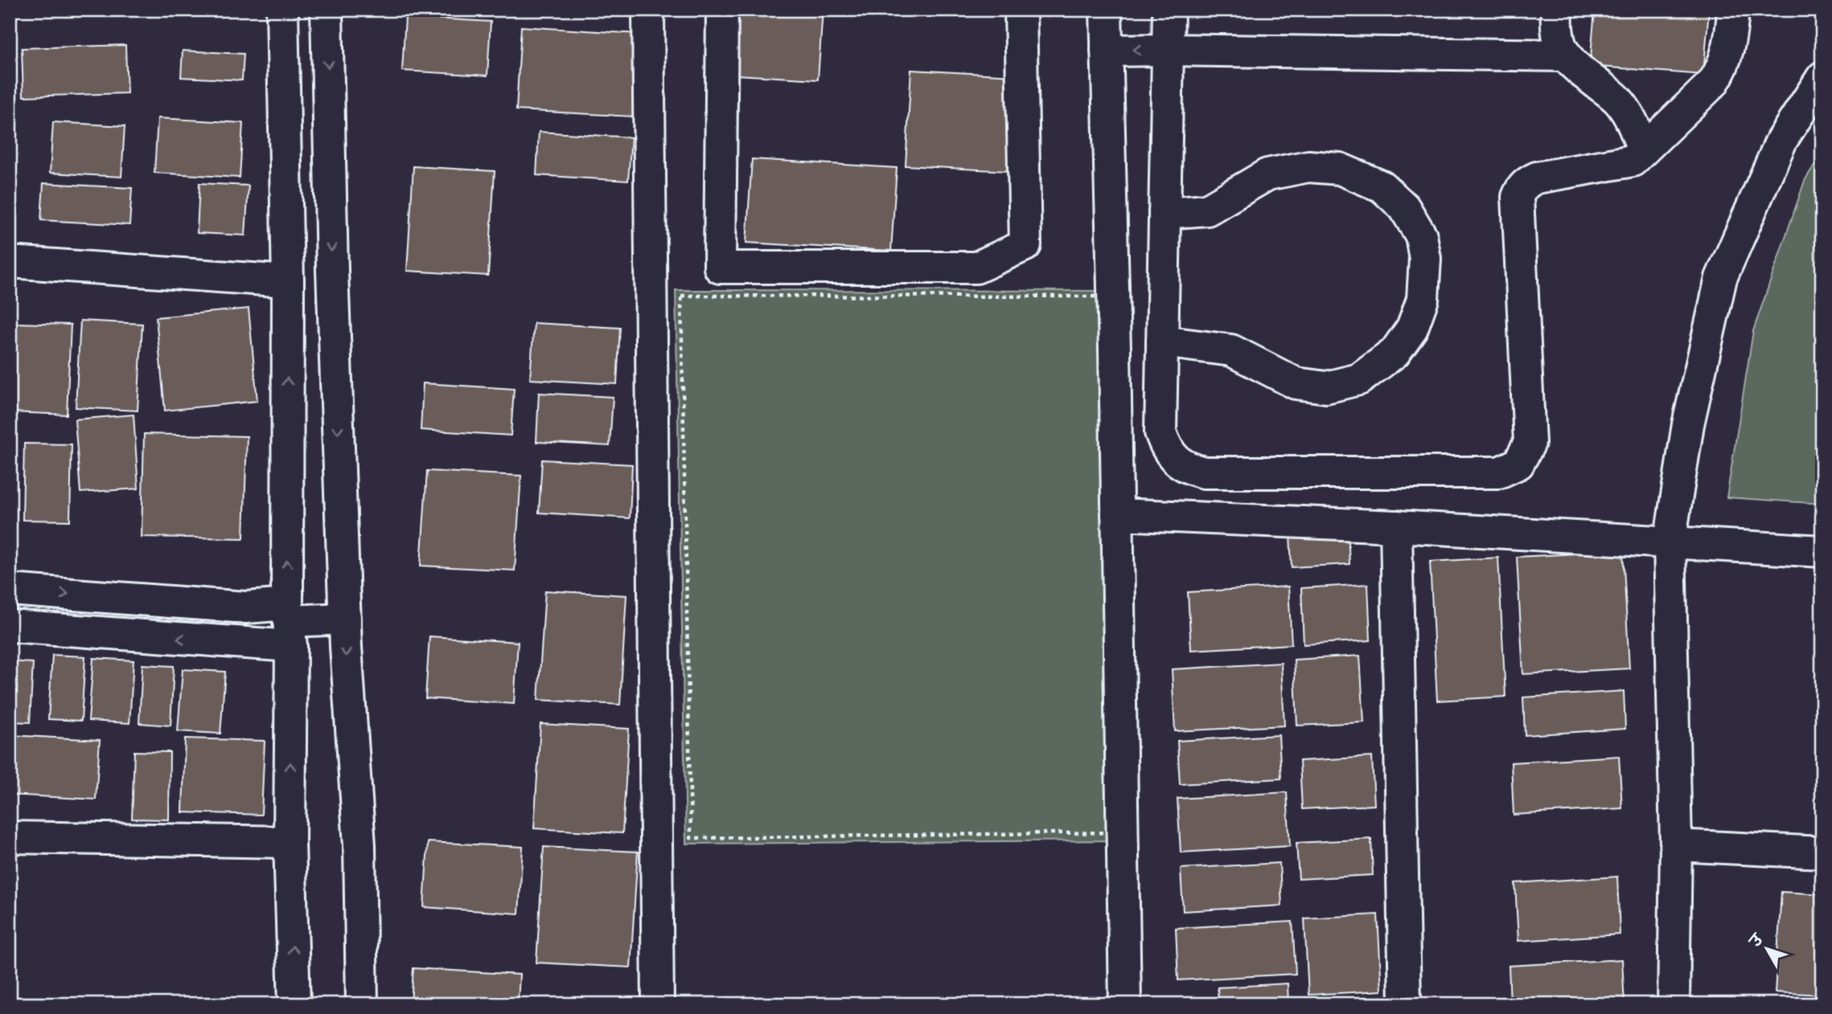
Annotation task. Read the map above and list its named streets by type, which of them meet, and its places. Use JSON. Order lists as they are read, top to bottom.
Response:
{
  "north": "top left"
}
